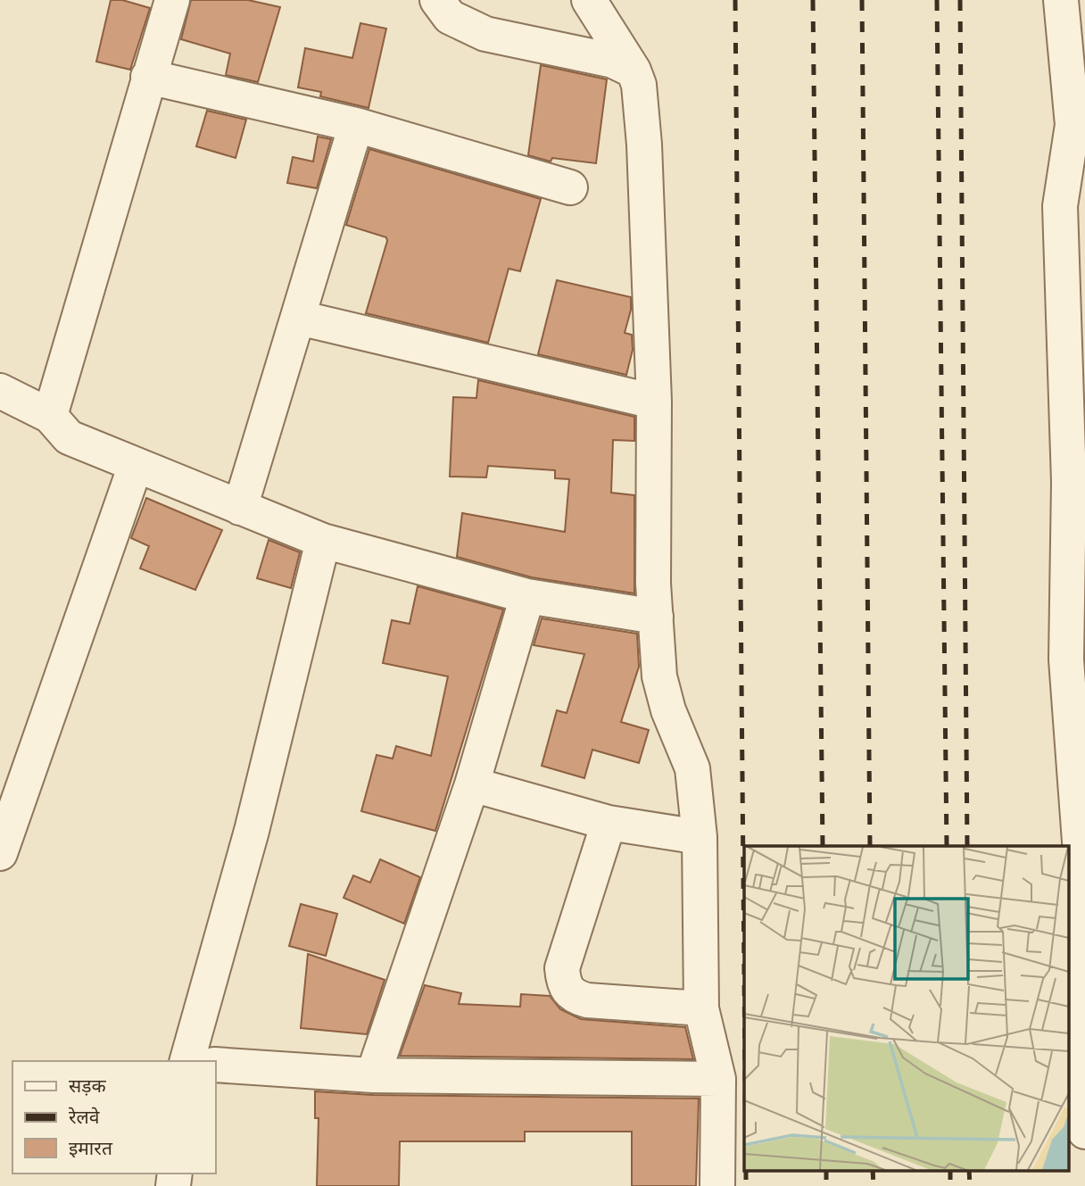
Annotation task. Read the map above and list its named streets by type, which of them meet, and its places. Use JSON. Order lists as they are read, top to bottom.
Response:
{
  "legend": ["सड़क", "रेलवे", "इमारत"]
}
